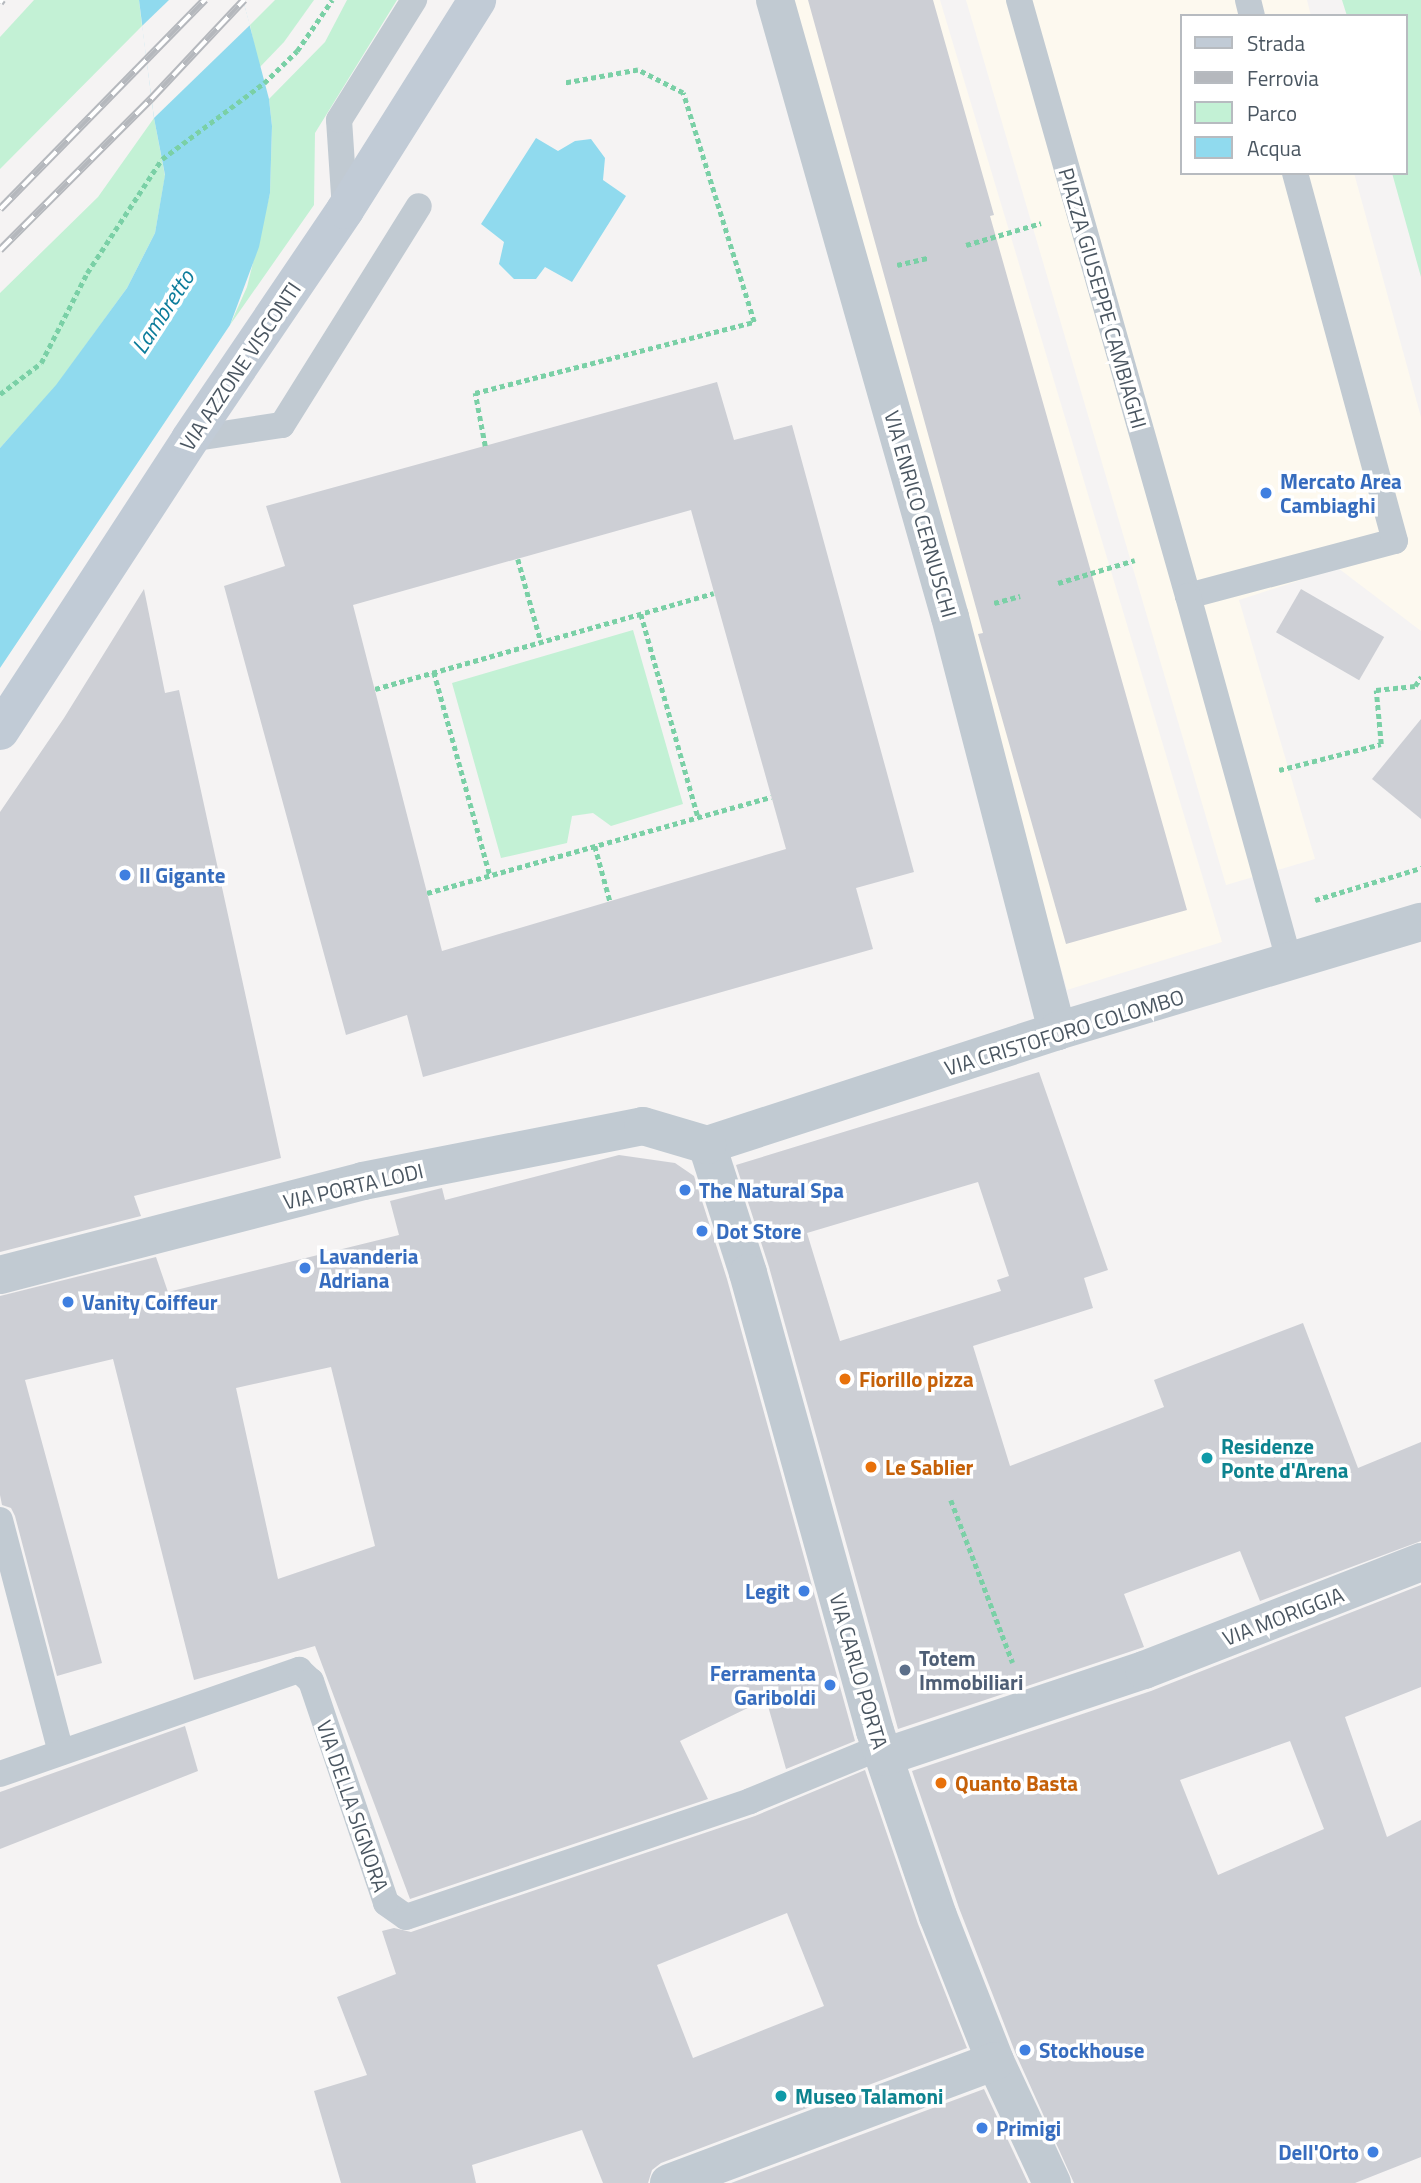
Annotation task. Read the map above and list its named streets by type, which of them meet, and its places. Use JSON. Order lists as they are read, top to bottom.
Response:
{
  "streets": {
    "main road": ["VIA AZZONE VISCONTI"],
    "street": [
      "VIA ENRICO CERNUSCHI",
      "VIA CRISTOFORO COLOMBO",
      "VIA PORTA LODI",
      "VIA MORIGGIA",
      "VIA CARLO PORTA"
    ],
    "lane": ["PIAZZA GIUSEPPE CAMBIAGHI", "VIA DELLA SIGNORA"]
  },
  "crossings": [
    ["PIAZZA GIUSEPPE CAMBIAGHI", "VIA CRISTOFORO COLOMBO"],
    ["VIA ENRICO CERNUSCHI", "VIA CRISTOFORO COLOMBO"],
    ["VIA CRISTOFORO COLOMBO", "VIA PORTA LODI"],
    ["VIA CRISTOFORO COLOMBO", "VIA CARLO PORTA"],
    ["VIA PORTA LODI", "VIA CARLO PORTA"],
    ["VIA MORIGGIA", "VIA CARLO PORTA"],
    ["VIA MORIGGIA", "VIA DELLA SIGNORA"],
    ["VIA CARLO PORTA", "VIA DELLA SIGNORA"]
  ],
  "water": ["Lambretto"],
  "places": [
    "Mercato Area Cambiaghi",
    "Il Gigante",
    "The Natural Spa",
    "Dot Store",
    "Lavanderia Adriana",
    "Vanity Coiffeur",
    "Fiorillo pizza",
    "Residenze Ponte d'Arena",
    "Le Sablier",
    "Legit",
    "Totem Immobiliari",
    "Ferramenta Gariboldi",
    "Quanto Basta",
    "Stockhouse",
    "Museo Talamoni",
    "Primigi",
    "Dell'Orto"
  ],
  "legend": [
    "Strada",
    "Ferrovia",
    "Parco",
    "Acqua"
  ]
}
